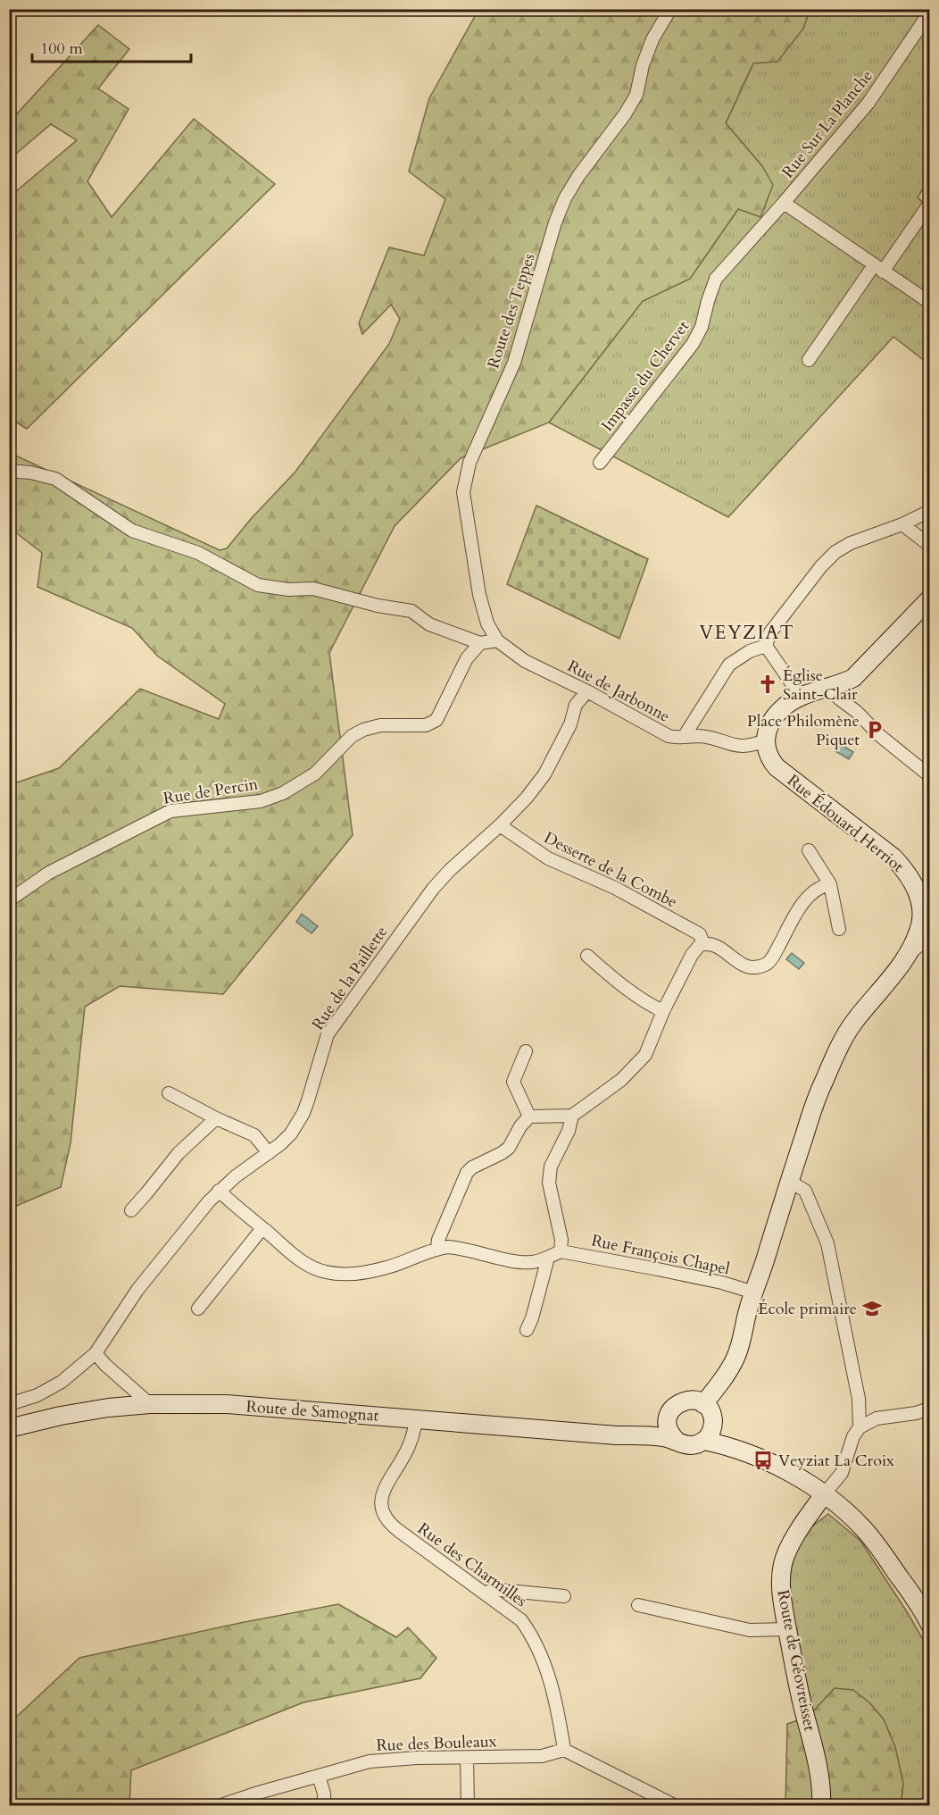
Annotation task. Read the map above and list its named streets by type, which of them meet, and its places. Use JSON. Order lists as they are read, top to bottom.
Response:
{
  "streets": {
    "street": [
      "Rue Sur La Planche",
      "Route des Teppes",
      "Impasse du Chervet",
      "Rue de Jarbonne",
      "Rue de Percin",
      "Rue Édouard Herriot",
      "Desserte de la Combe",
      "Rue de la Paillette",
      "Rue François Chapel",
      "Route de Samognat",
      "Rue des Charmilles",
      "Route de Géovreisset",
      "Rue des Bouleaux"
    ]
  },
  "crossings": [
    ["Rue Sur La Planche", "Impasse du Chervet"],
    ["Route des Teppes", "Rue de Jarbonne"],
    ["Rue de Jarbonne", "Rue Édouard Herriot"],
    ["Rue de Jarbonne", "Rue de la Paillette"],
    ["Rue Édouard Herriot", "Rue François Chapel"],
    ["Rue Édouard Herriot", "Route de Samognat"],
    ["Desserte de la Combe", "Rue de la Paillette"],
    ["Route de Samognat", "Rue des Charmilles"],
    ["Rue des Charmilles", "Rue des Bouleaux"]
  ],
  "districts": ["VEYZIAT"],
  "places": {
    "church": ["Église Saint-Clair"],
    "parking": ["Place Philomène Piquet"],
    "school or university": ["École primaire"],
    "bus stop": ["Veyziat La Croix"]
  },
  "scale_bar": "100 m"
}
